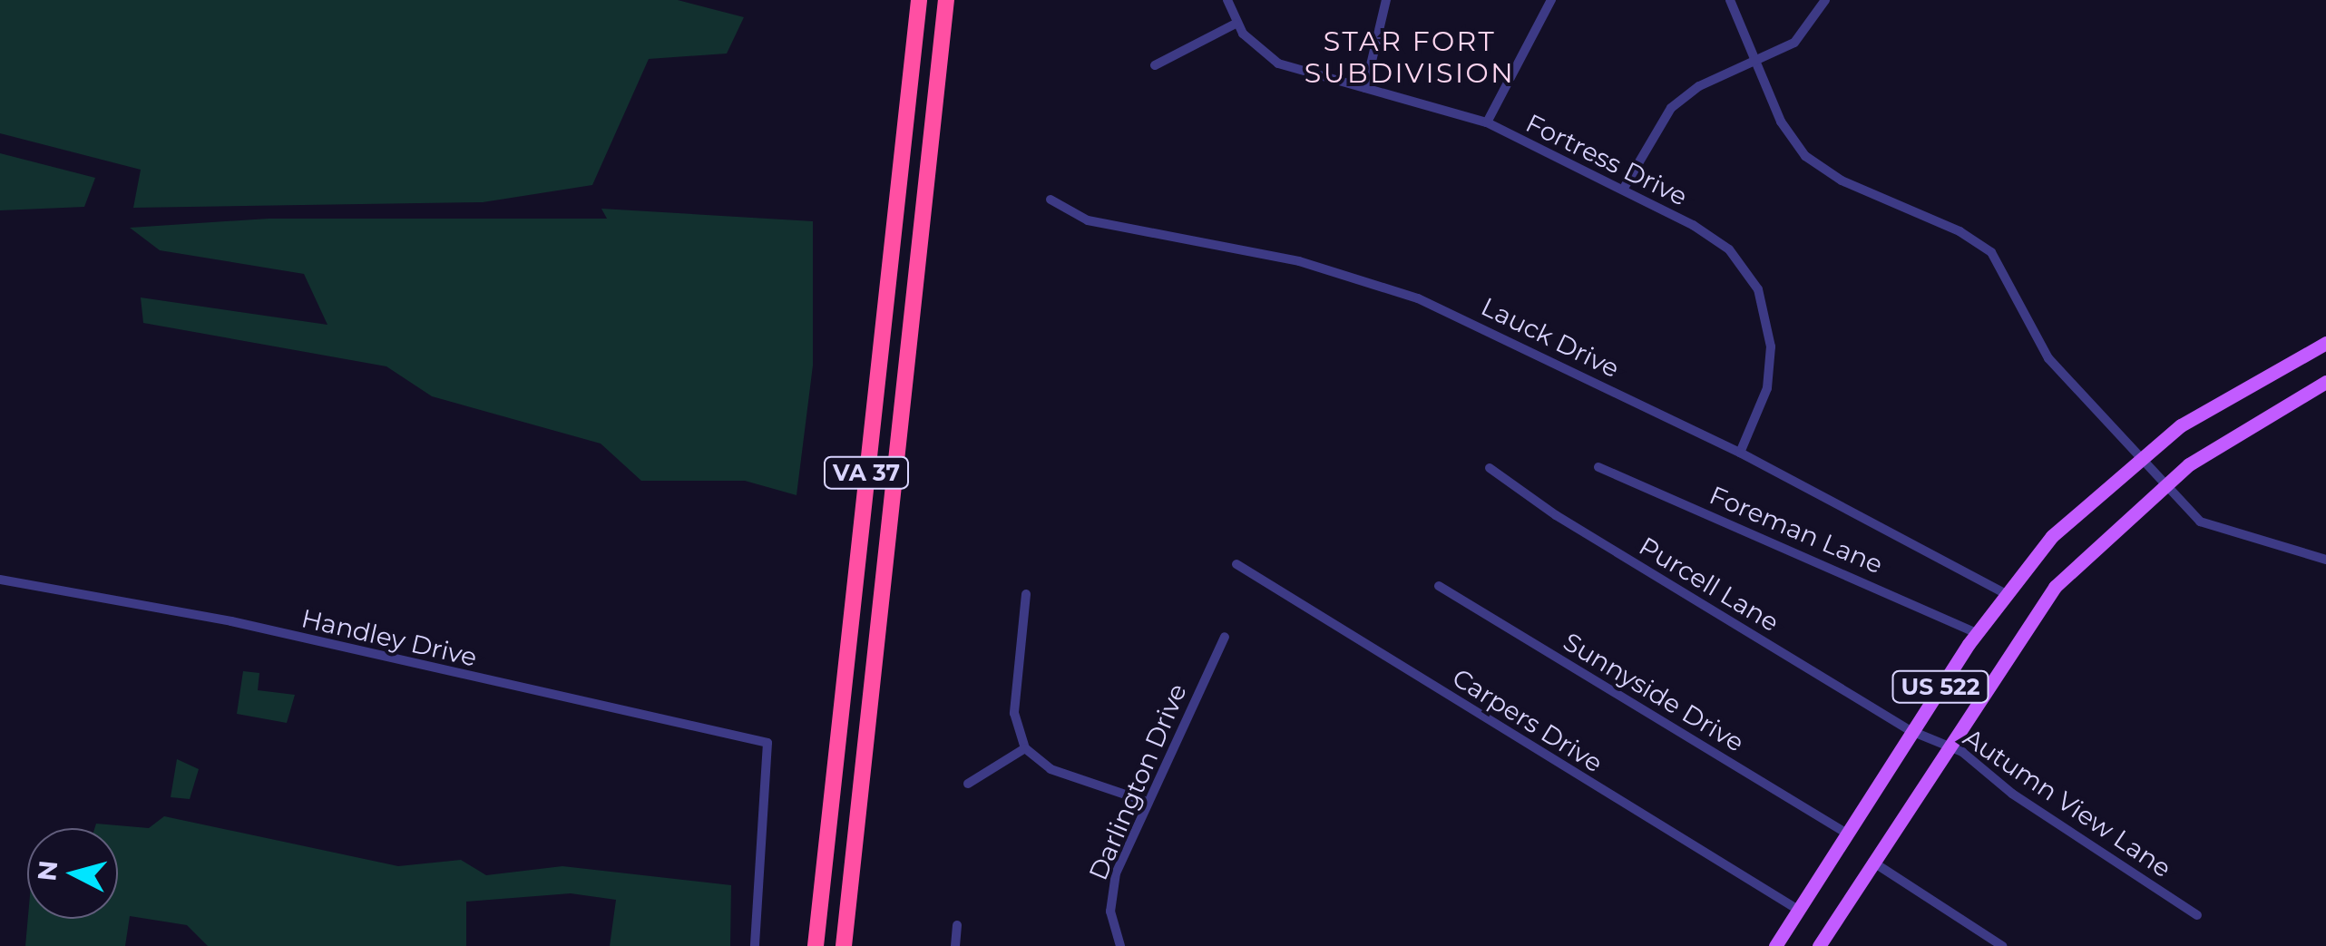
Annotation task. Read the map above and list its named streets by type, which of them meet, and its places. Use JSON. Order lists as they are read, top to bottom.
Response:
{
  "streets": {
    "highway": ["VA 37"],
    "main road": ["US 522"],
    "street": [
      "Fortress Drive",
      "Lauck Drive",
      "Foreman Lane",
      "Purcell Lane",
      "Handley Drive",
      "Sunnyside Drive",
      "Carpers Drive",
      "Darlington Drive",
      "Autumn View Lane"
    ]
  },
  "crossings": [
    ["Fortress Drive", "Lauck Drive"],
    ["Lauck Drive", "US 522"],
    ["Foreman Lane", "US 522"],
    ["Purcell Lane", "US 522"],
    ["Purcell Lane", "Autumn View Lane"],
    ["US 522", "Sunnyside Drive"],
    ["US 522", "Carpers Drive"],
    ["US 522", "Autumn View Lane"]
  ],
  "districts": ["STAR FORT SUBDIVISION"],
  "north": "left"
}
